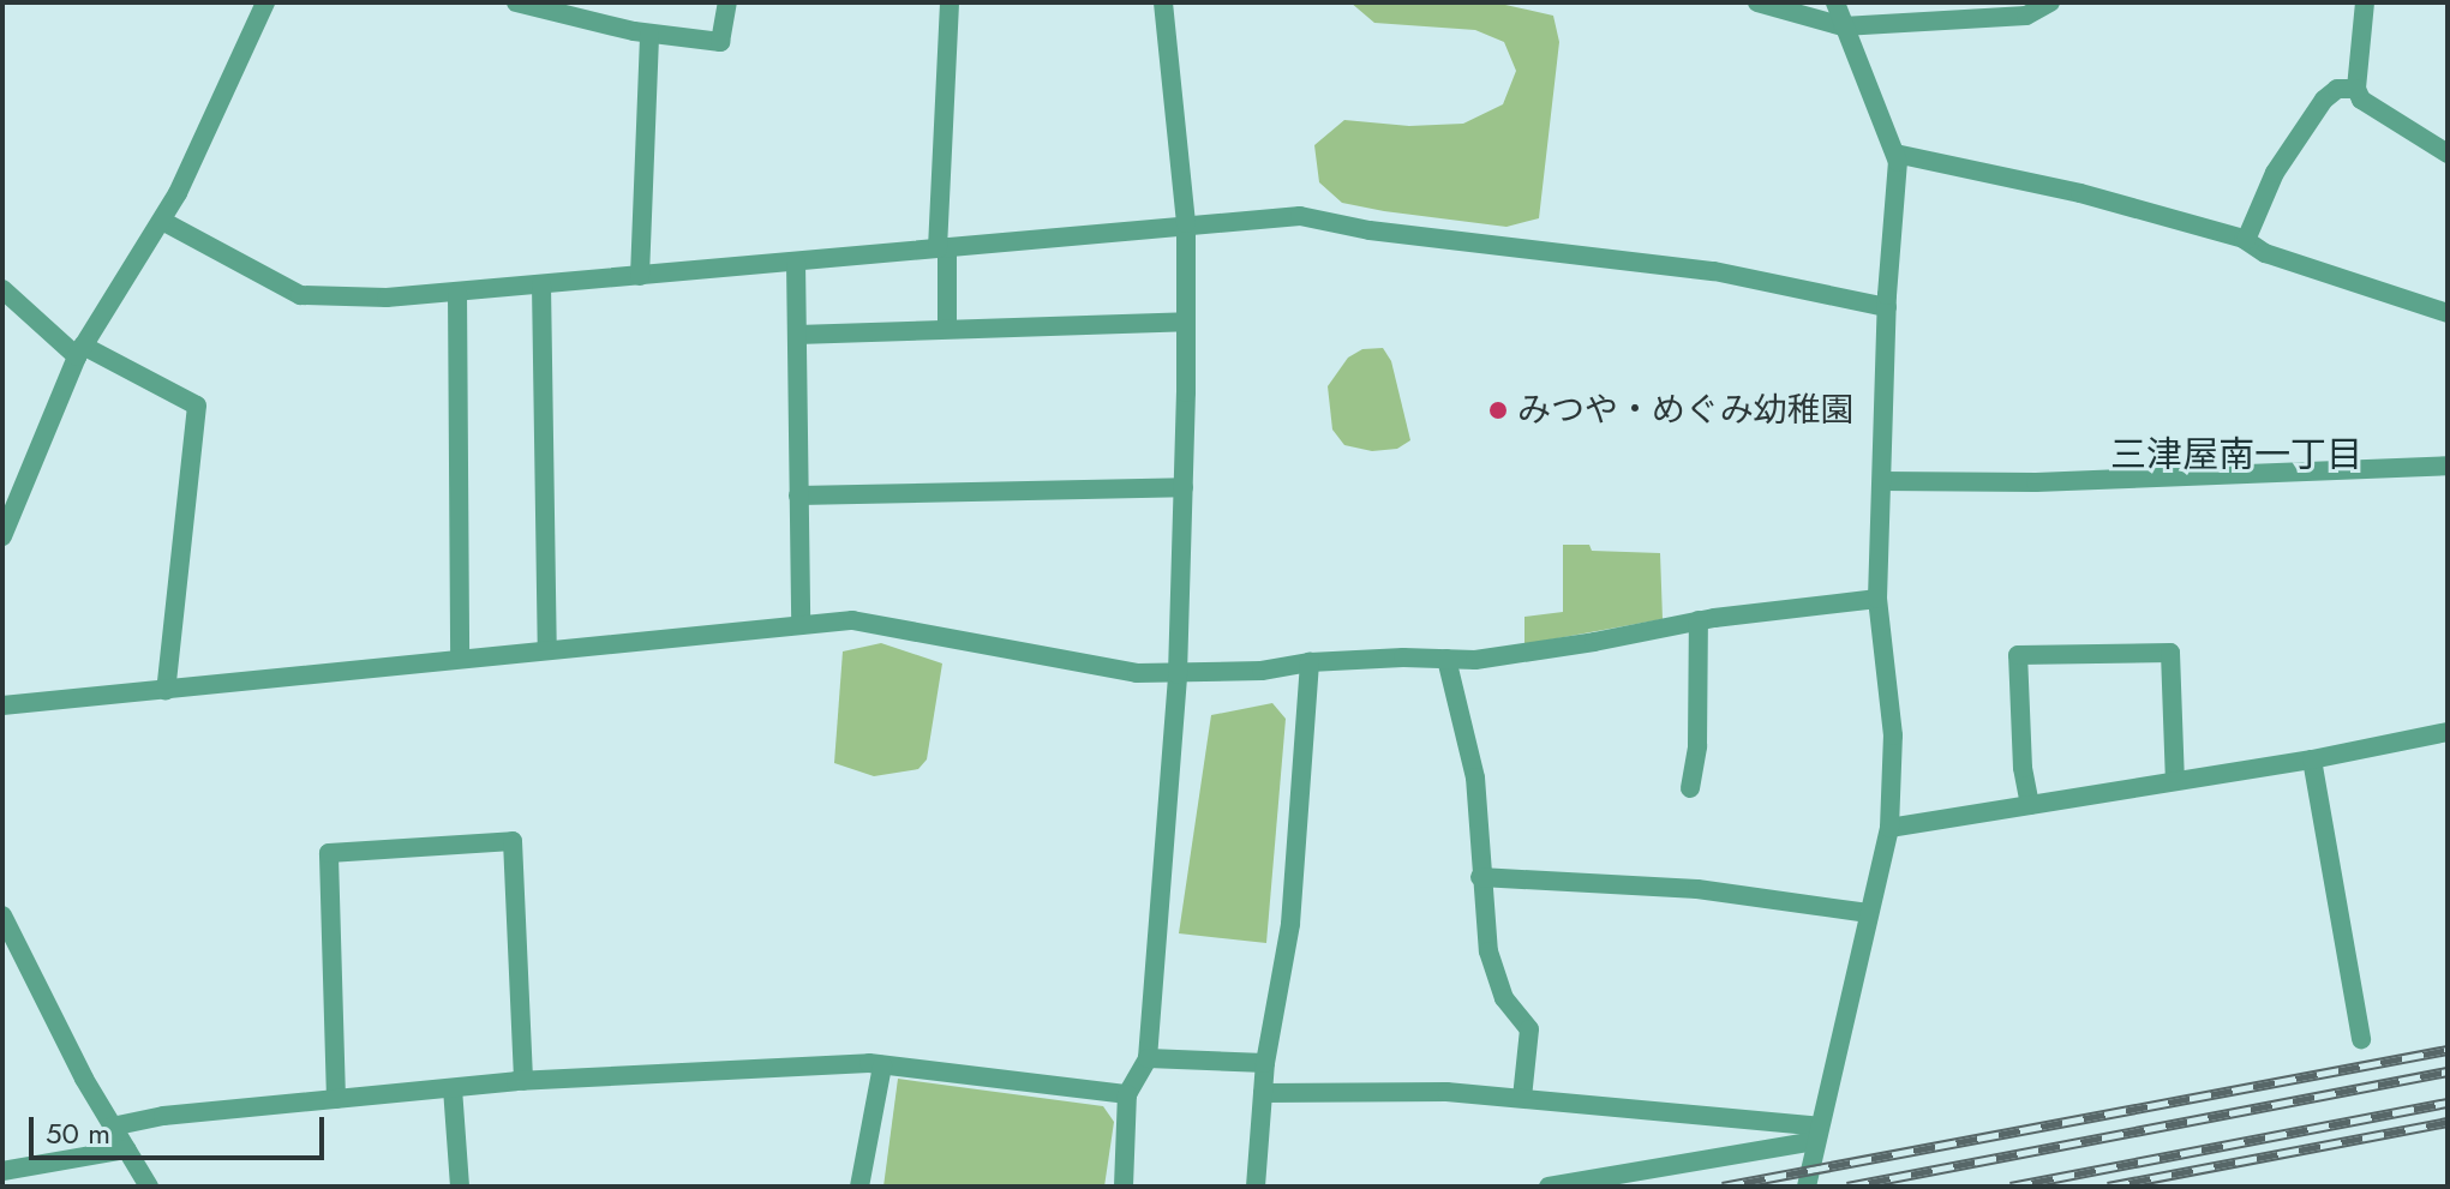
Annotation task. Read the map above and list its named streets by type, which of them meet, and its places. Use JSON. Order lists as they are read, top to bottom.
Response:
{
  "districts": ["三津屋南一丁目"],
  "places": ["みつや・めぐみ幼稚園"],
  "scale_bar": "50 m"
}
